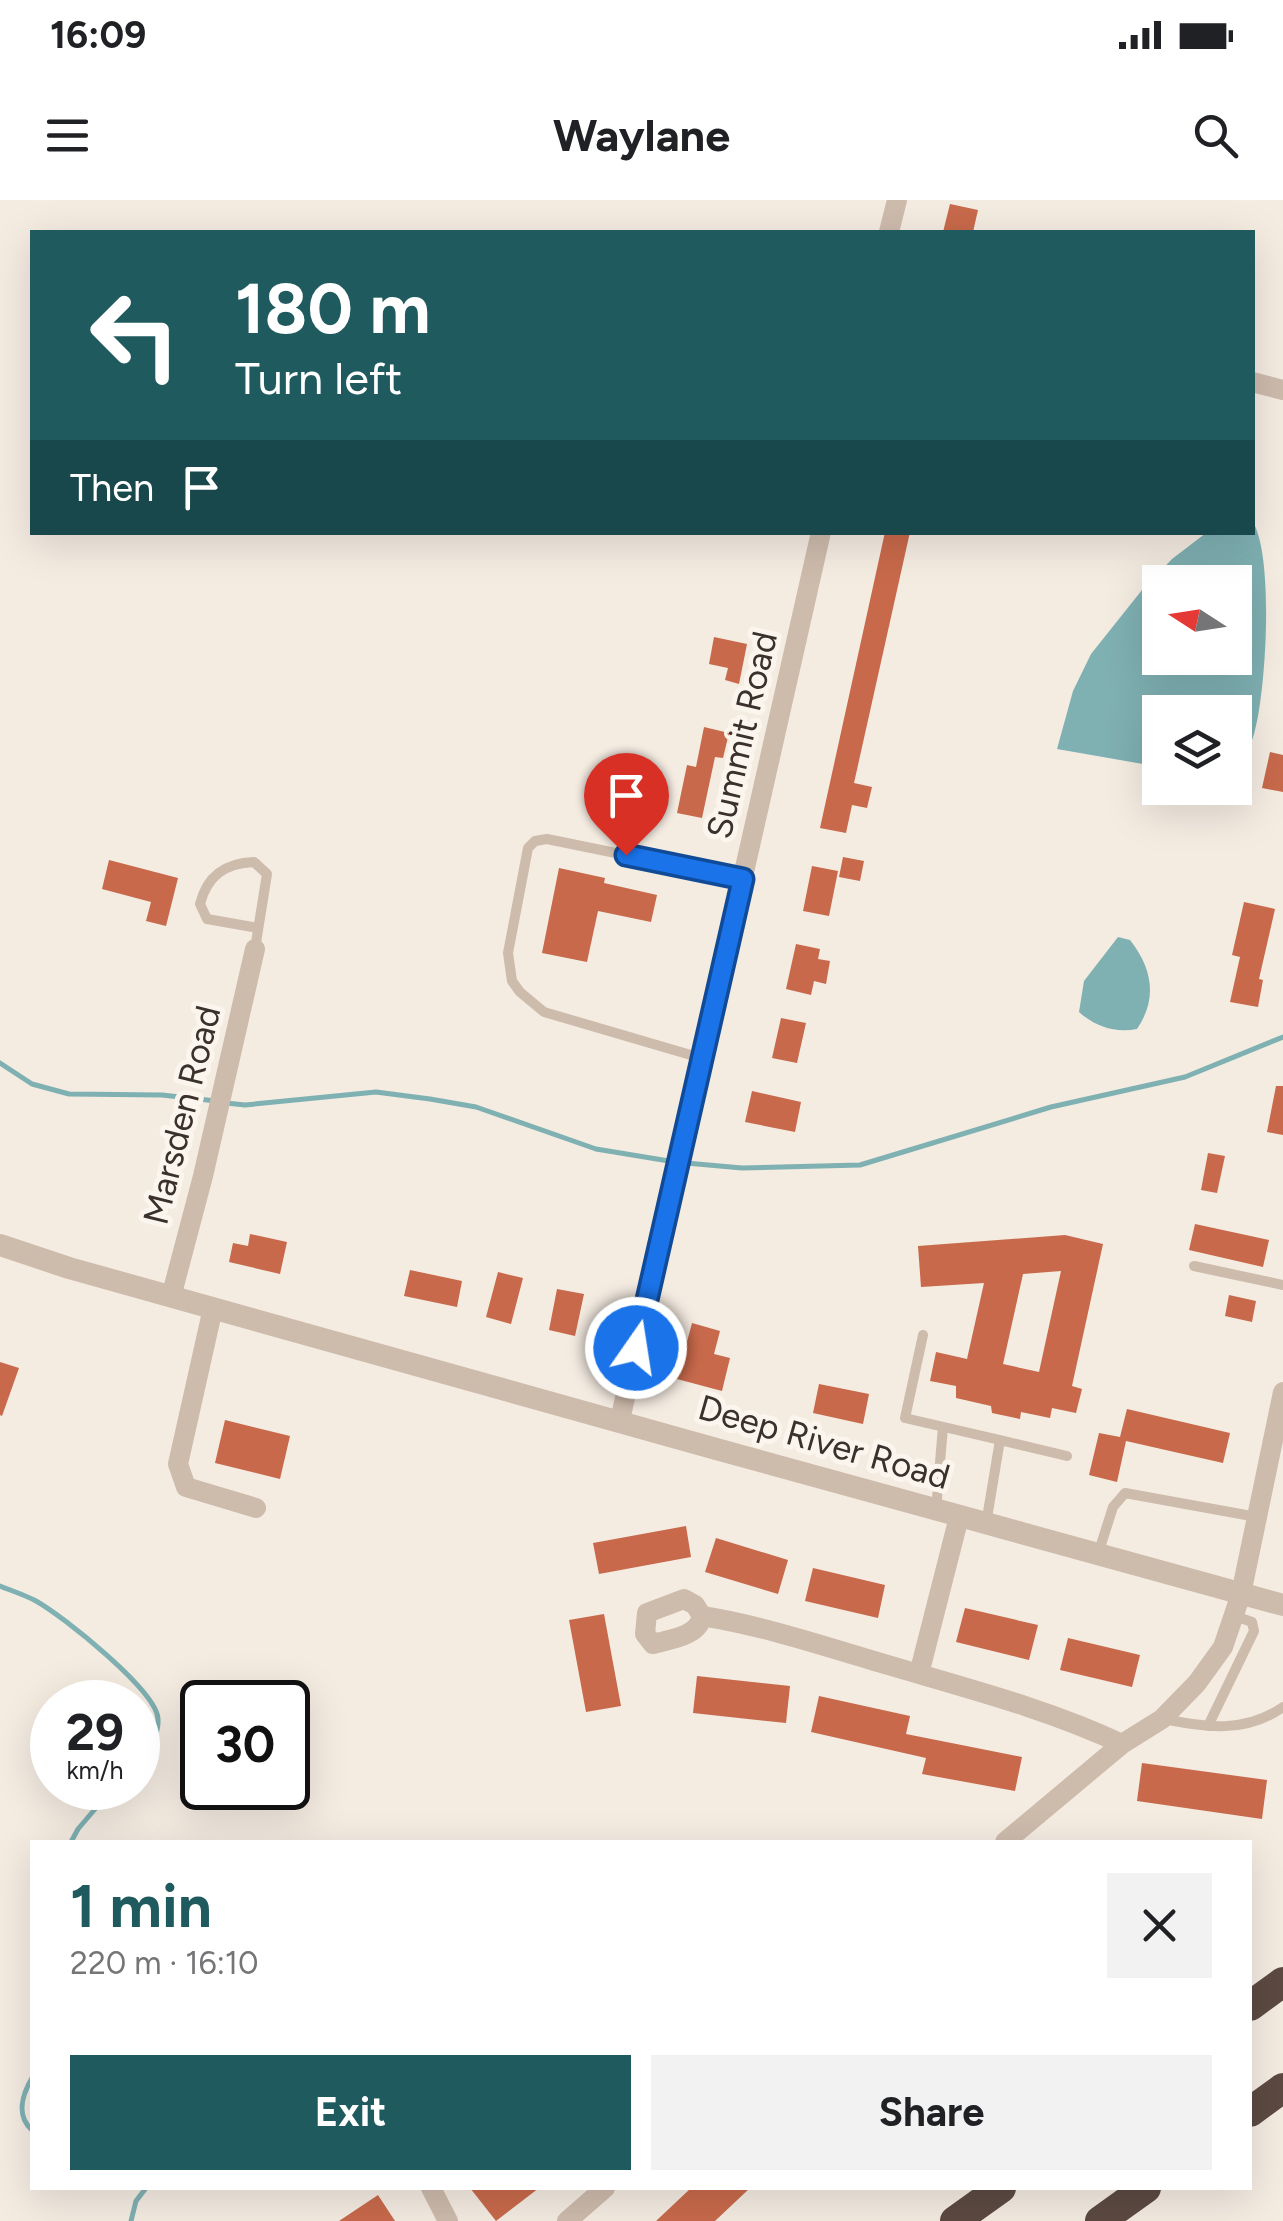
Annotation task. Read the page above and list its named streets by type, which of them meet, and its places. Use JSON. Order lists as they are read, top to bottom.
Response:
{
  "streets": {
    "street": ["Summit Road", "Marsden Road", "Deep River Road"]
  },
  "crossings": [
    ["Summit Road", "Deep River Road"],
    ["Marsden Road", "Deep River Road"]
  ],
  "north": "left",
  "page": {
    "status": "16:09",
    "header": "Waylane",
    "turn": ["180 m", "Turn left"],
    "then": "Then",
    "speed": "29 km/h",
    "limit": "30",
    "heading": ["1 min", "220 m · 16:10"],
    "buttons": ["Exit", "Share"]
  }
}
